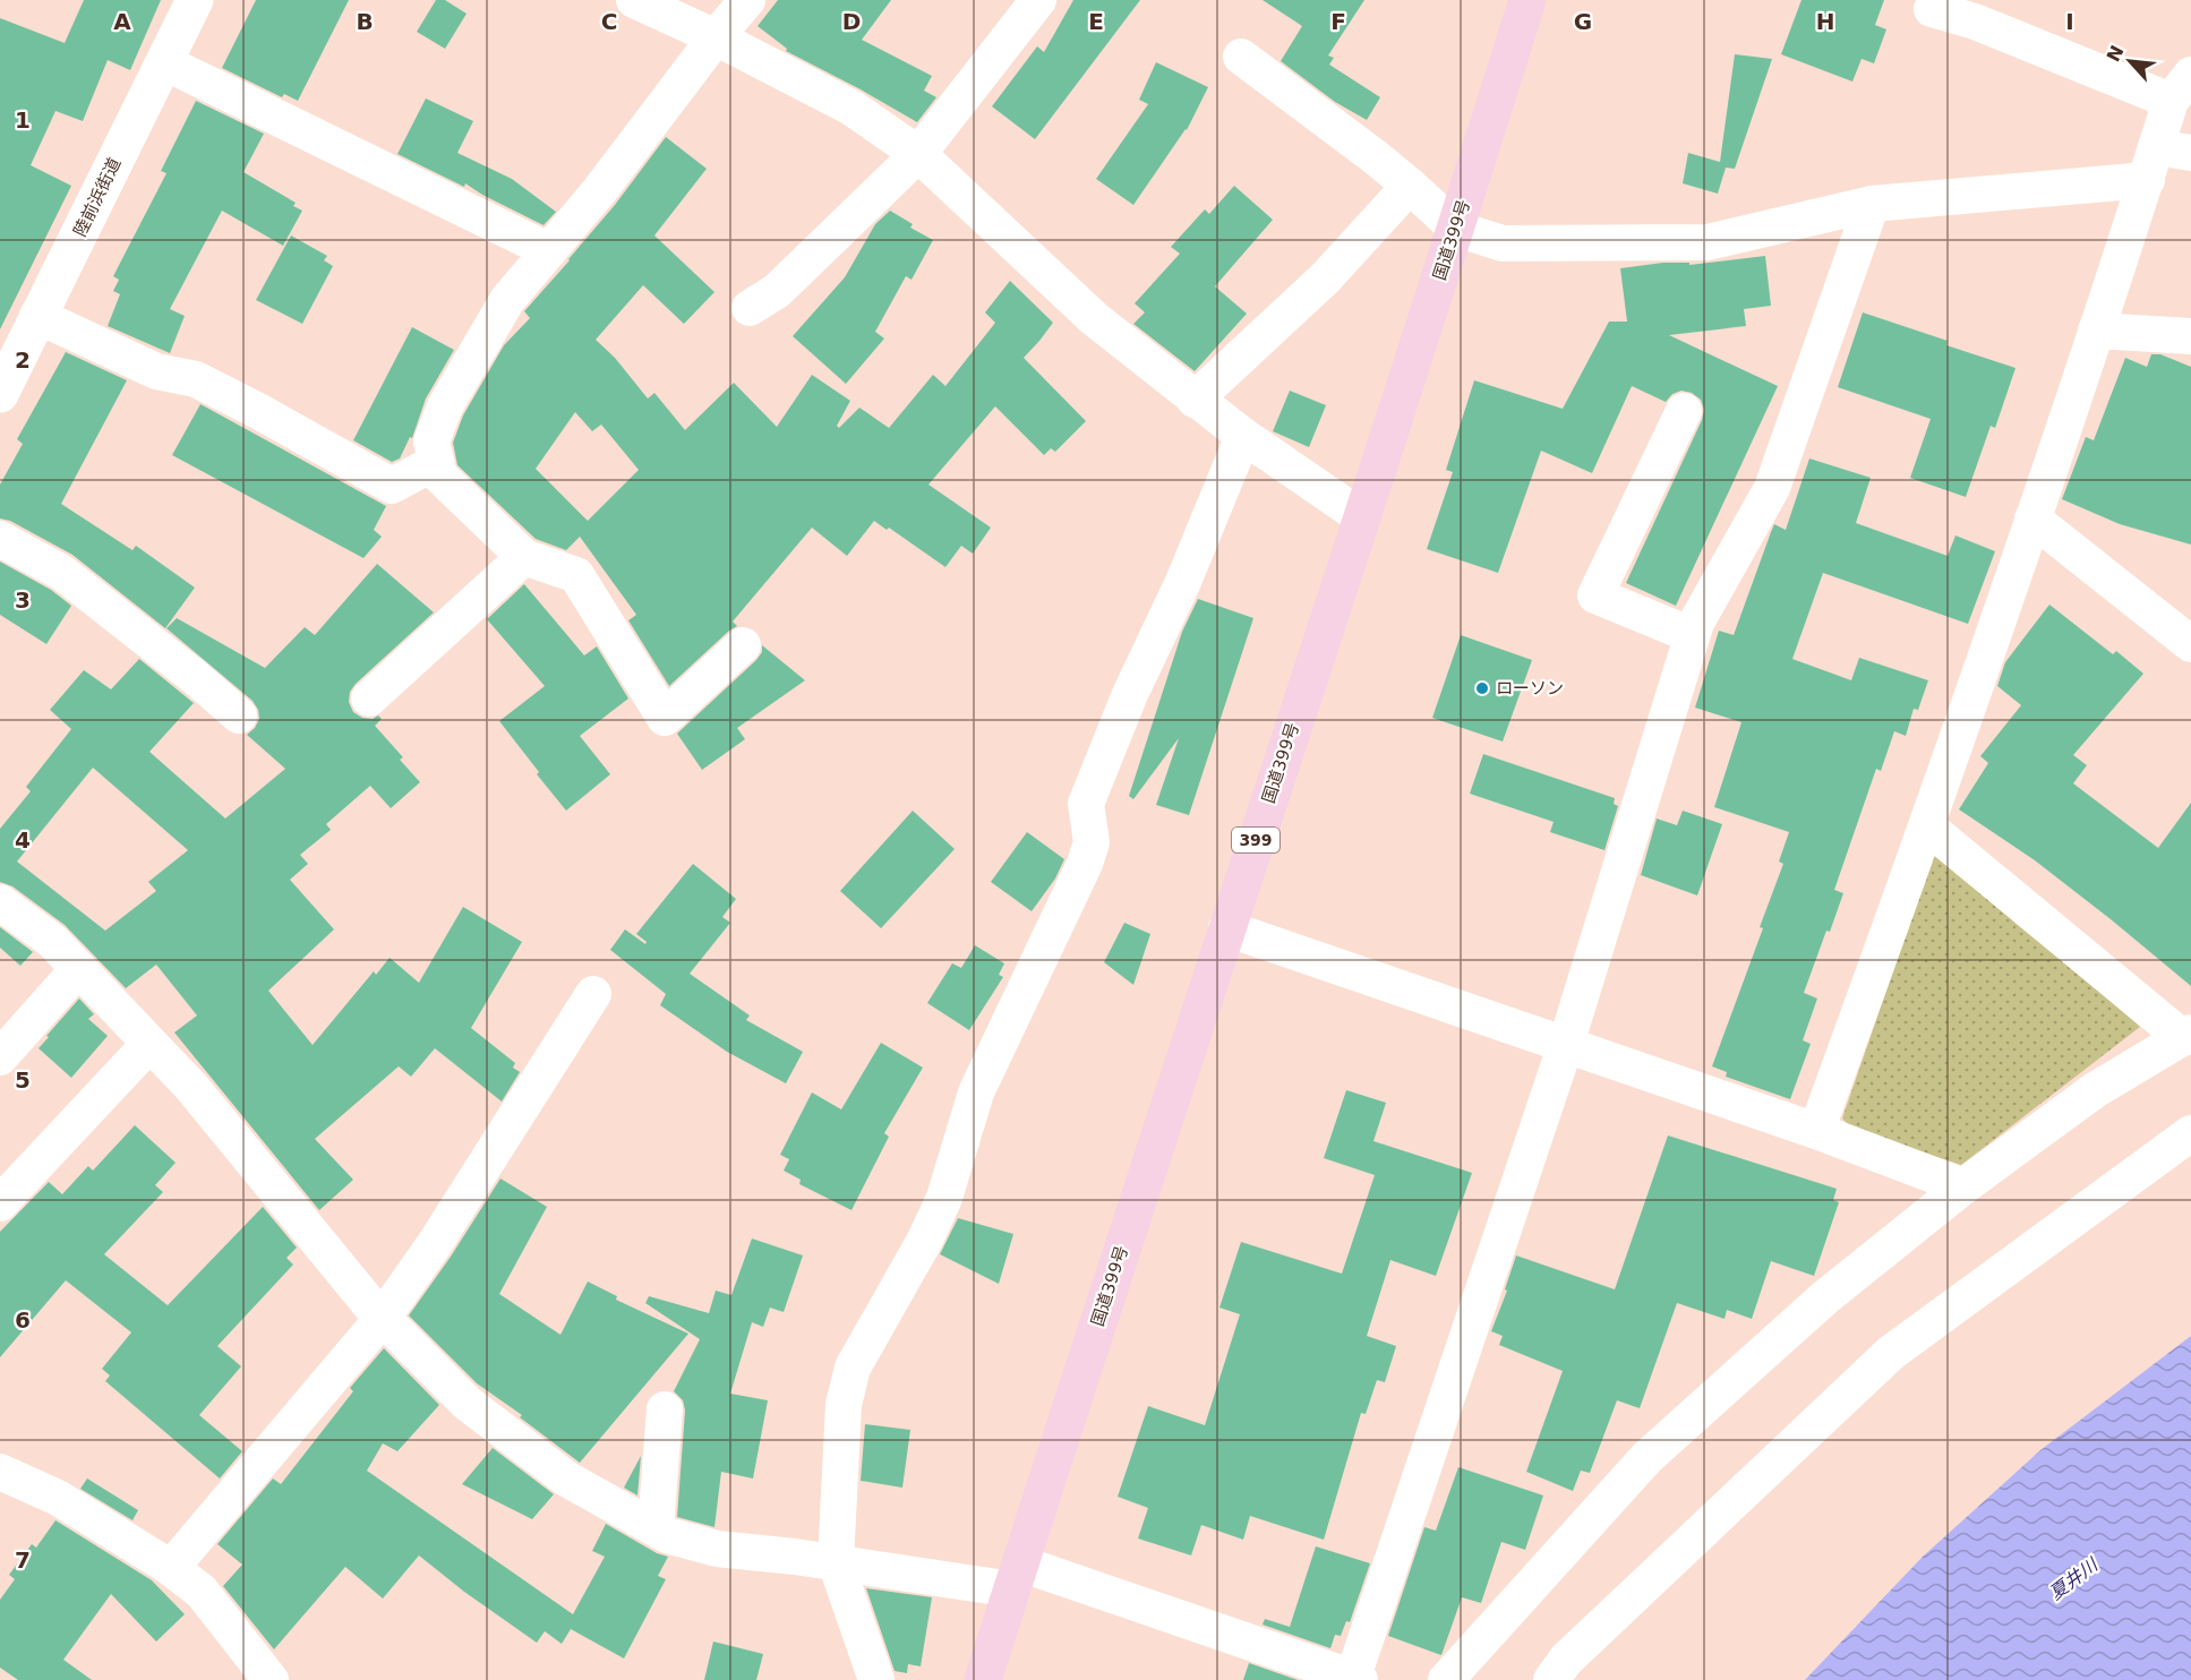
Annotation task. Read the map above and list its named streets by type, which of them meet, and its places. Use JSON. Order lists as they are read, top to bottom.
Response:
{
  "streets": {
    "highway": ["国道399号", "399"],
    "street": ["陸前浜街道"]
  },
  "water": ["夏井川"],
  "places": ["ローソン"],
  "north": "top left",
  "grid": {
    "columns": [
      "A",
      "B",
      "C",
      "D",
      "E",
      "F",
      "G",
      "H",
      "I"
    ],
    "rows": [
      "1",
      "2",
      "3",
      "4",
      "5",
      "6",
      "7"
    ]
  }
}
